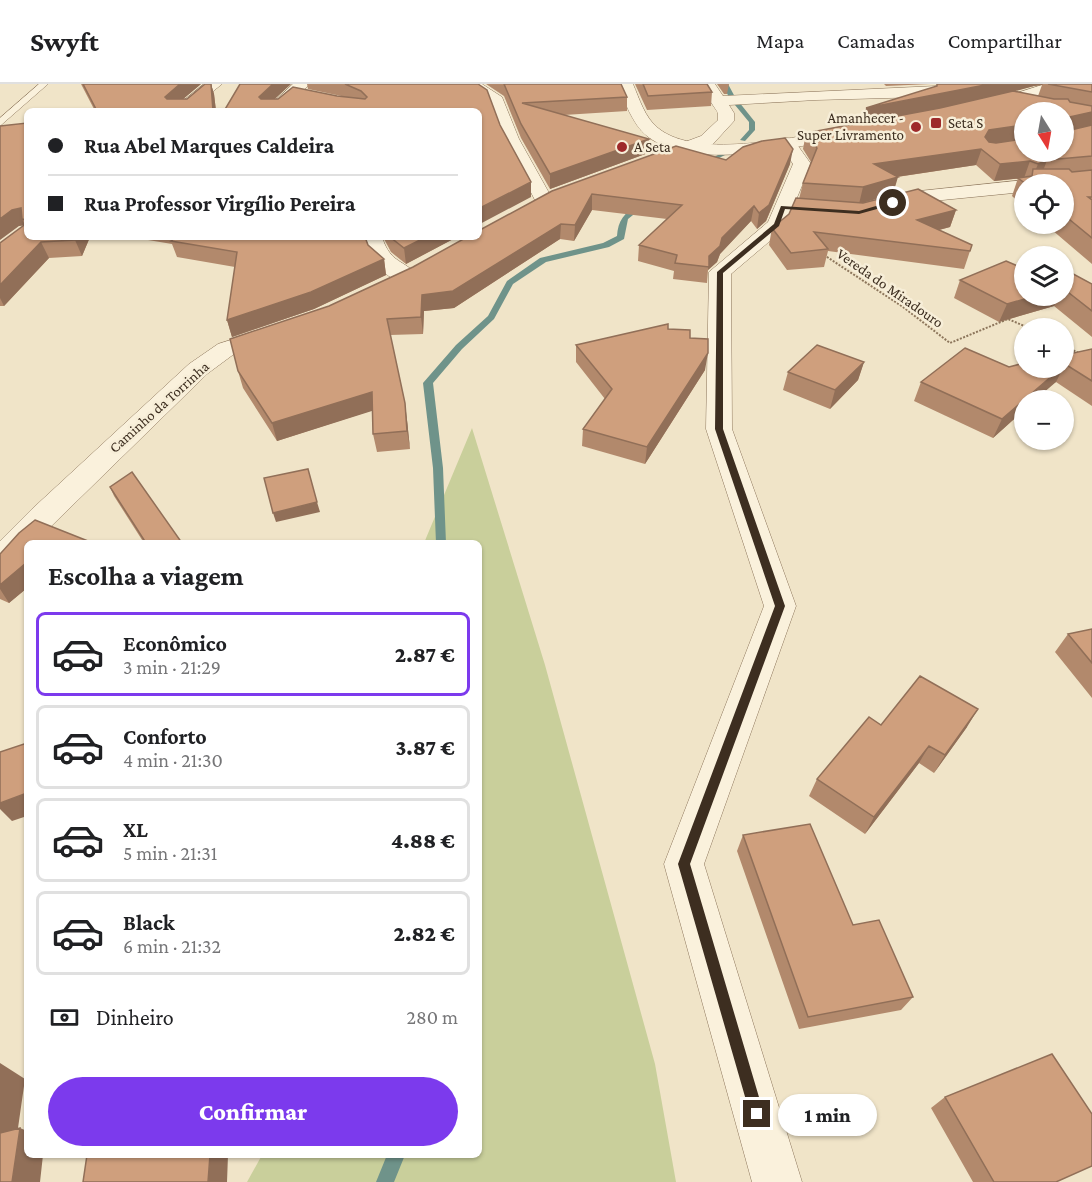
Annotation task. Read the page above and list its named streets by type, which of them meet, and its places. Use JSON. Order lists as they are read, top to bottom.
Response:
{
  "streets": {
    "street": ["Caminho da Torrinha"],
    "path": ["Vereda do Miradouro"]
  },
  "places": {
    "transit": ["Seta S"],
    "other": ["Amanhecer - Super Livramento", "A Seta"]
  },
  "north": "bottom",
  "page": {
    "header": "Swyft",
    "nav": ["Mapa", "Camadas", "Compartilhar"],
    "map_buttons": ["+", "−"],
    "banner": ["Rua Abel Marques Caldeira", "Rua Professor Virgílio Pereira"],
    "heading": "Escolha a viagem",
    "list": [
      {
        "name": "Econômico",
        "note": "3 min · 21:29",
        "value": "2.87 €"
      },
      {
        "name": "Conforto",
        "note": "4 min · 21:30",
        "value": "3.87 €"
      },
      {
        "name": "XL",
        "note": "5 min · 21:31",
        "value": "4.88 €"
      },
      {
        "name": "Black",
        "note": "6 min · 21:32",
        "value": "2.82 €"
      }
    ],
    "pay": ["Dinheiro", "280 m"],
    "buttons": "Confirmar",
    "bubble": "1 min"
  }
}
